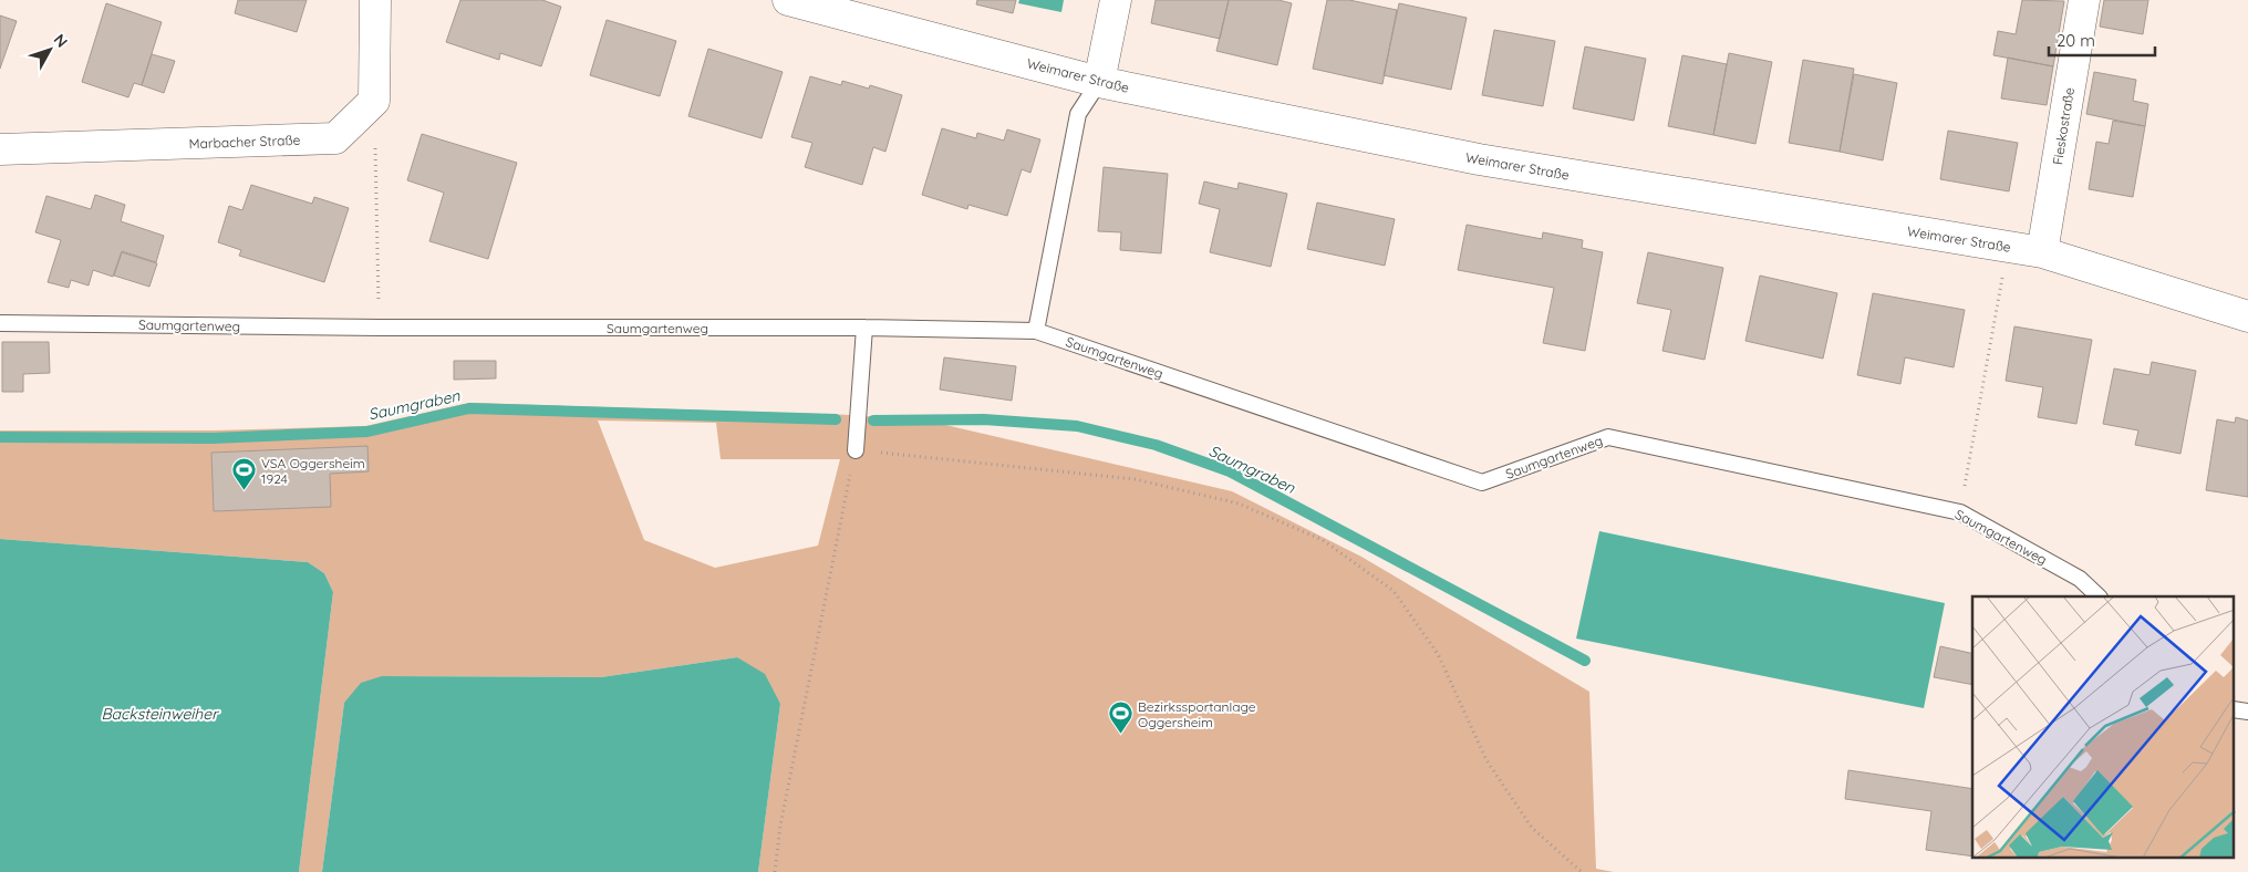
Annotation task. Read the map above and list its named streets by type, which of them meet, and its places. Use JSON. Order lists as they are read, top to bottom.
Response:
{
  "streets": {
    "street": ["Weimarer Straße", "Fieskostraße", "Marbacher Straße"],
    "lane": ["Saumgartenweg"]
  },
  "crossings": [
    ["Weimarer Straße", "Fieskostraße"]
  ],
  "water": ["Saumgraben", "Backsteinweiher"],
  "places": {
    "sports": ["VSA Oggersheim 1924", "Bezirkssportanlage Oggersheim"]
  },
  "scale_bar": "20 m",
  "north": "top right"
}
